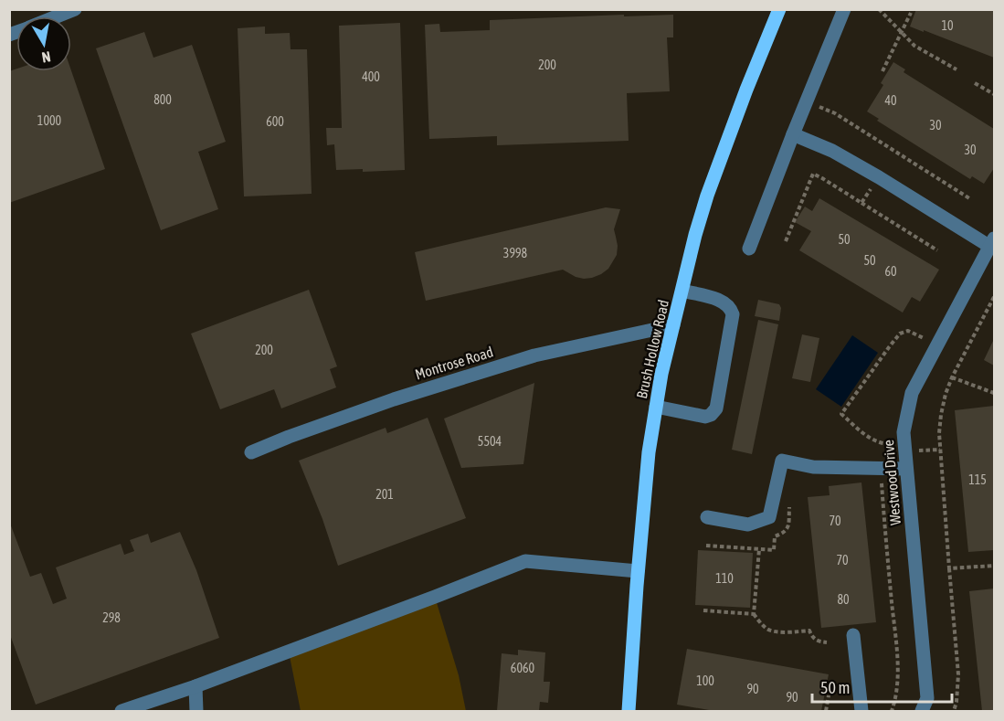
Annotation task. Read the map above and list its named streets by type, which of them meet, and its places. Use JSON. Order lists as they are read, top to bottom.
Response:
{
  "streets": {
    "main road": ["Brush Hollow Road"],
    "street": ["Montrose Road", "Westwood Drive"]
  },
  "crossings": [
    ["Brush Hollow Road", "Montrose Road"]
  ],
  "house_numbers": [
    "10",
    "200",
    "400",
    "800",
    "40",
    "1000",
    "600",
    "30",
    "30",
    "50",
    "3998",
    "50",
    "60",
    "200",
    "5504",
    "115",
    "201",
    "70",
    "70",
    "110",
    "80",
    "298",
    "6060",
    "100",
    "90",
    "90"
  ],
  "scale_bar": "50 m",
  "north": "bottom"
}
